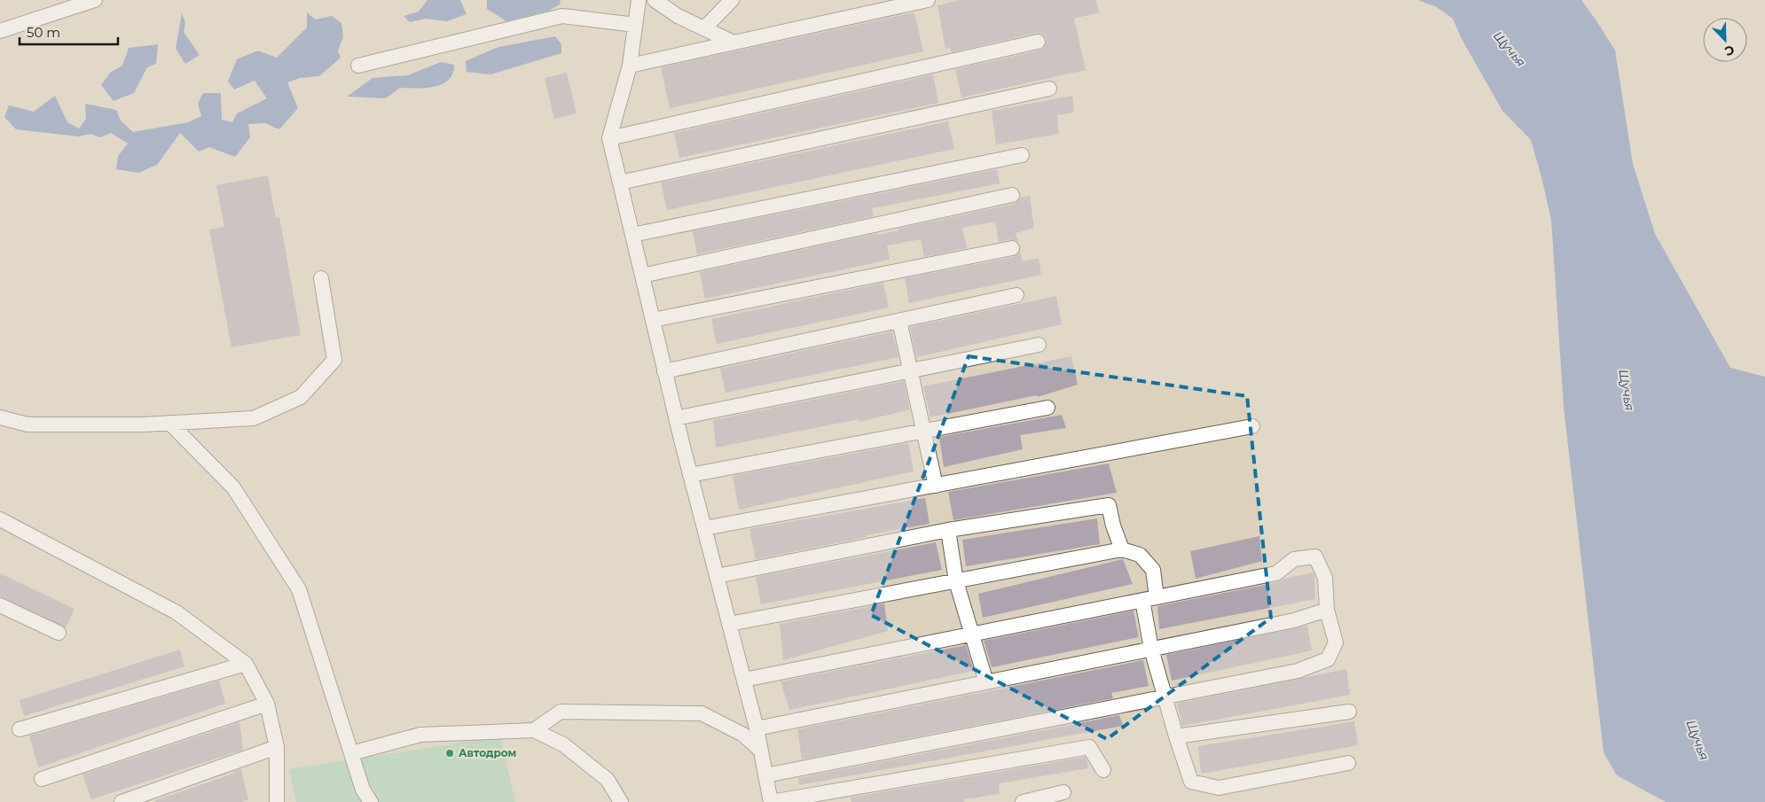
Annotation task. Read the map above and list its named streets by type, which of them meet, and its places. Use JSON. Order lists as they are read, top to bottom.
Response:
{
  "water": ["Щучья"],
  "places": ["Автодром"],
  "scale_bar": "50 m",
  "north": "bottom right"
}
